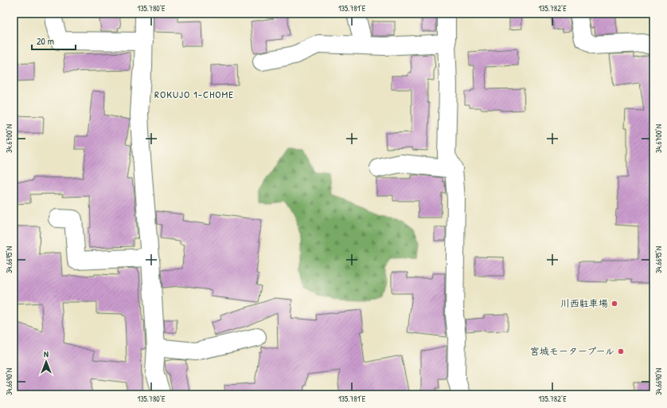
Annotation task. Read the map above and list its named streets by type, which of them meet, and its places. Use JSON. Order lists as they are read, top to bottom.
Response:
{
  "districts": ["ROKUJO 1-CHOME"],
  "places": ["川西駐車場", "宮城モータープール"],
  "scale_bar": "20 m",
  "north": "top",
  "coordinates": [
    "135.780°E",
    "135.781°E",
    "135.782°E",
    "34.6700°N",
    "34.6695°N",
    "34.6690°N"
  ]
}
